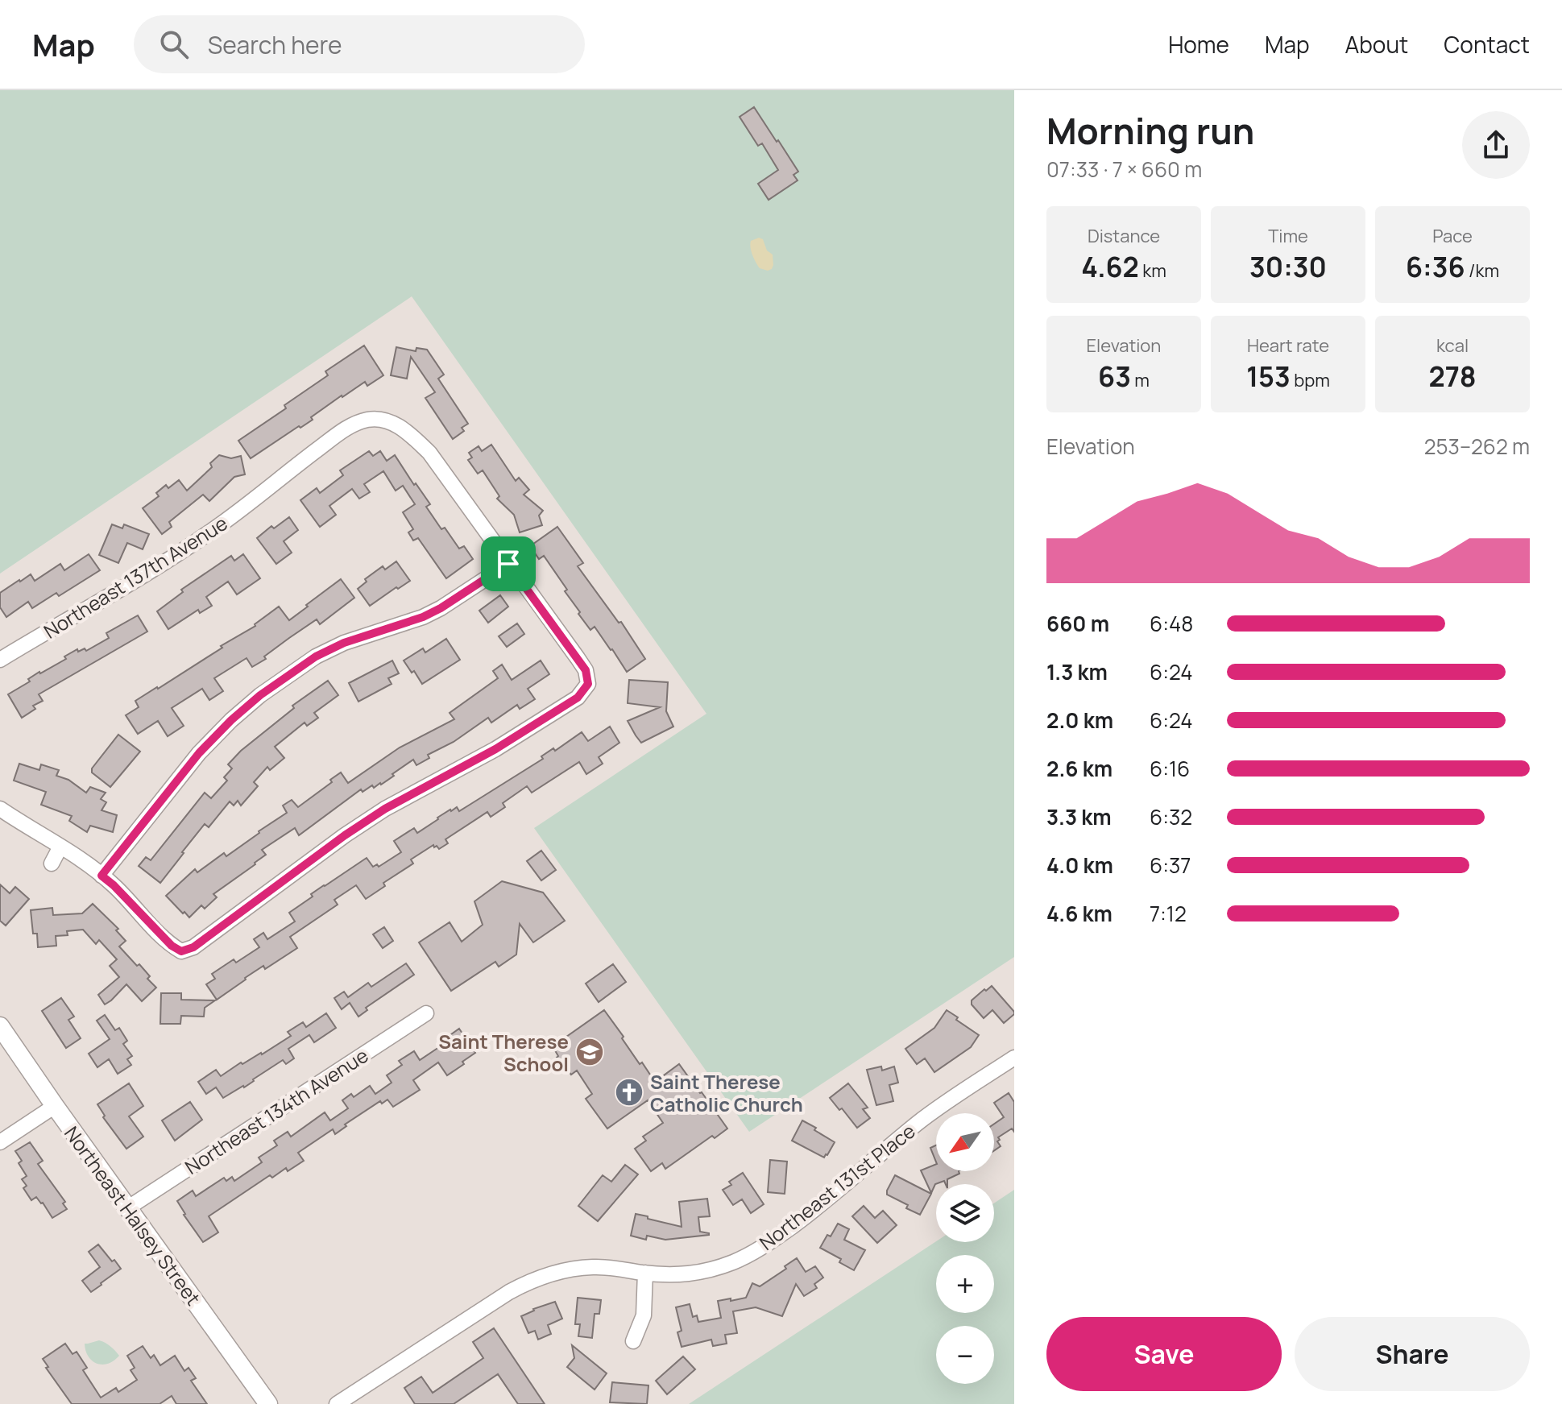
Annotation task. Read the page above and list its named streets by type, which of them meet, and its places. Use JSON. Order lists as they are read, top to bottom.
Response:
{
  "streets": {
    "main road": ["Northeast Halsey Street"],
    "street": ["Northeast 137th Avenue", "Northeast 134th Avenue", "Northeast 131st Place"]
  },
  "crossings": [
    ["Northeast 134th Avenue", "Northeast Halsey Street"]
  ],
  "places": {
    "school or university": ["Saint Therese School"],
    "church": ["Saint Therese Catholic Church"]
  },
  "north": "bottom left",
  "page": {
    "header": "Map",
    "search": "Search here",
    "nav": [
      "Home",
      "Map",
      "About",
      "Contact"
    ],
    "heading": ["Morning run", "07:33 · 7 × 660 m"],
    "stats": [
      ["Distance", "4.62 km"],
      ["Time", "30:30"],
      ["Pace", "6:36 /km"],
      ["Elevation", "63 m"],
      ["Heart rate", "153 bpm"],
      ["kcal", "278"]
    ],
    "chart": ["Elevation", "253–262 m"],
    "list": [
      {
        "name": "660 m",
        "note": "6:48"
      },
      {
        "name": "1.3 km",
        "note": "6:24"
      },
      {
        "name": "2.0 km",
        "note": "6:24"
      },
      {
        "name": "2.6 km",
        "note": "6:16"
      },
      {
        "name": "3.3 km",
        "note": "6:32"
      },
      {
        "name": "4.0 km",
        "note": "6:37"
      },
      {
        "name": "4.6 km",
        "note": "7:12"
      }
    ],
    "map_buttons": ["+", "−"],
    "buttons": ["Save", "Share"]
  }
}
